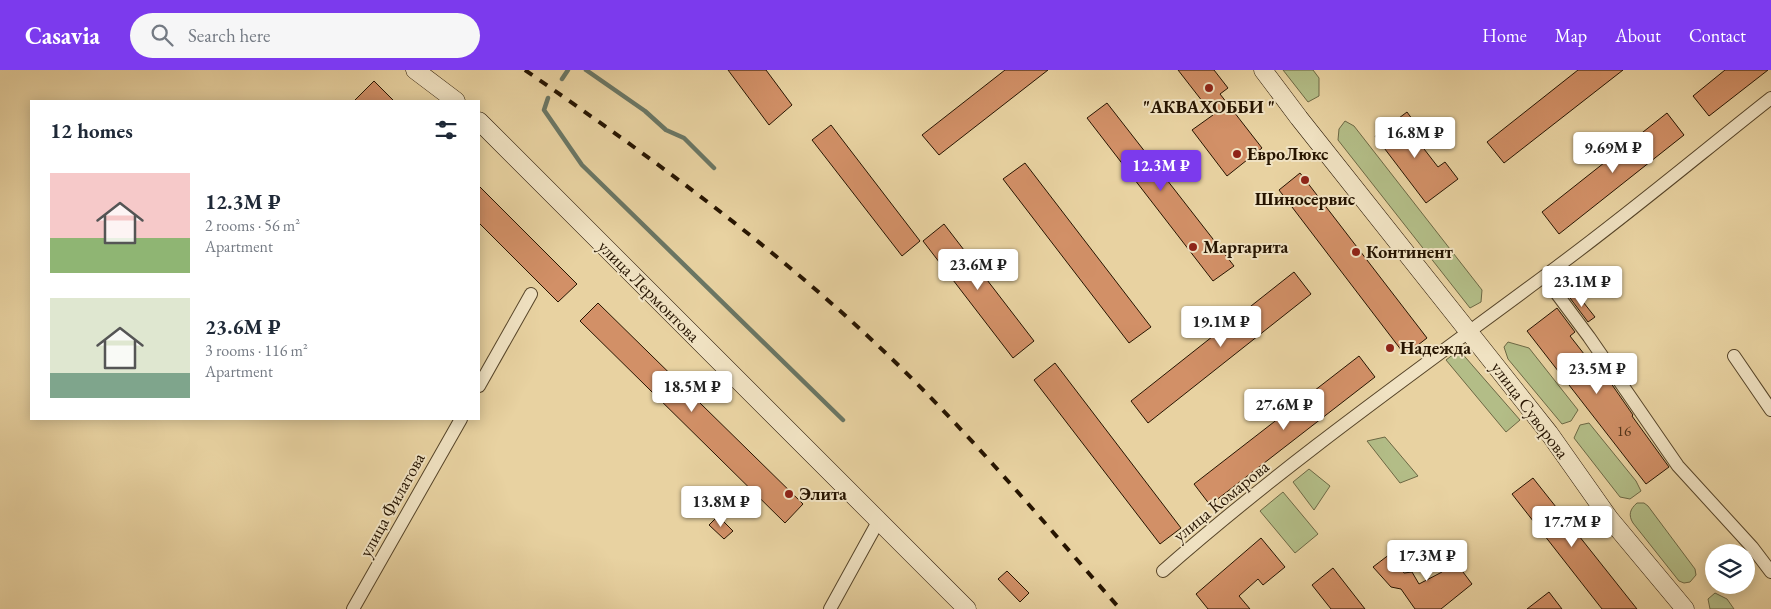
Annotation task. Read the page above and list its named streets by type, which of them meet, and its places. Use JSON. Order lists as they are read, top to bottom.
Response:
{
  "streets": {
    "main road": ["улица Лермонтова", "улица Суворова"],
    "street": ["улица Комарова", "улица Филатова"]
  },
  "crossings": [
    ["улица Суворова", "улица Комарова"]
  ],
  "places": [
    "\"АКВАХОББИ \"",
    "ЕвроЛюкс",
    "Шиносервис",
    "Маргарита",
    "Континент",
    "Надежда",
    "Элита"
  ],
  "house_numbers": ["16"],
  "page": {
    "header": "Casavia",
    "search": "Search here",
    "nav": [
      "Home",
      "Map",
      "About",
      "Contact"
    ],
    "heading": "12 homes",
    "price": [
      "16.8M ₽",
      "9.69M ₽",
      "12.3M ₽",
      "23.6M ₽",
      "23.1M ₽",
      "19.1M ₽",
      "23.5M ₽",
      "18.5M ₽",
      "27.6M ₽",
      "13.8M ₽",
      "17.7M ₽",
      "17.3M ₽"
    ],
    "list": [
      {
        "name": "12.3M ₽",
        "note": "2 rooms · 56 m² · Apartment"
      },
      {
        "name": "23.6M ₽",
        "note": "3 rooms · 116 m² · Apartment"
      }
    ]
  }
}
